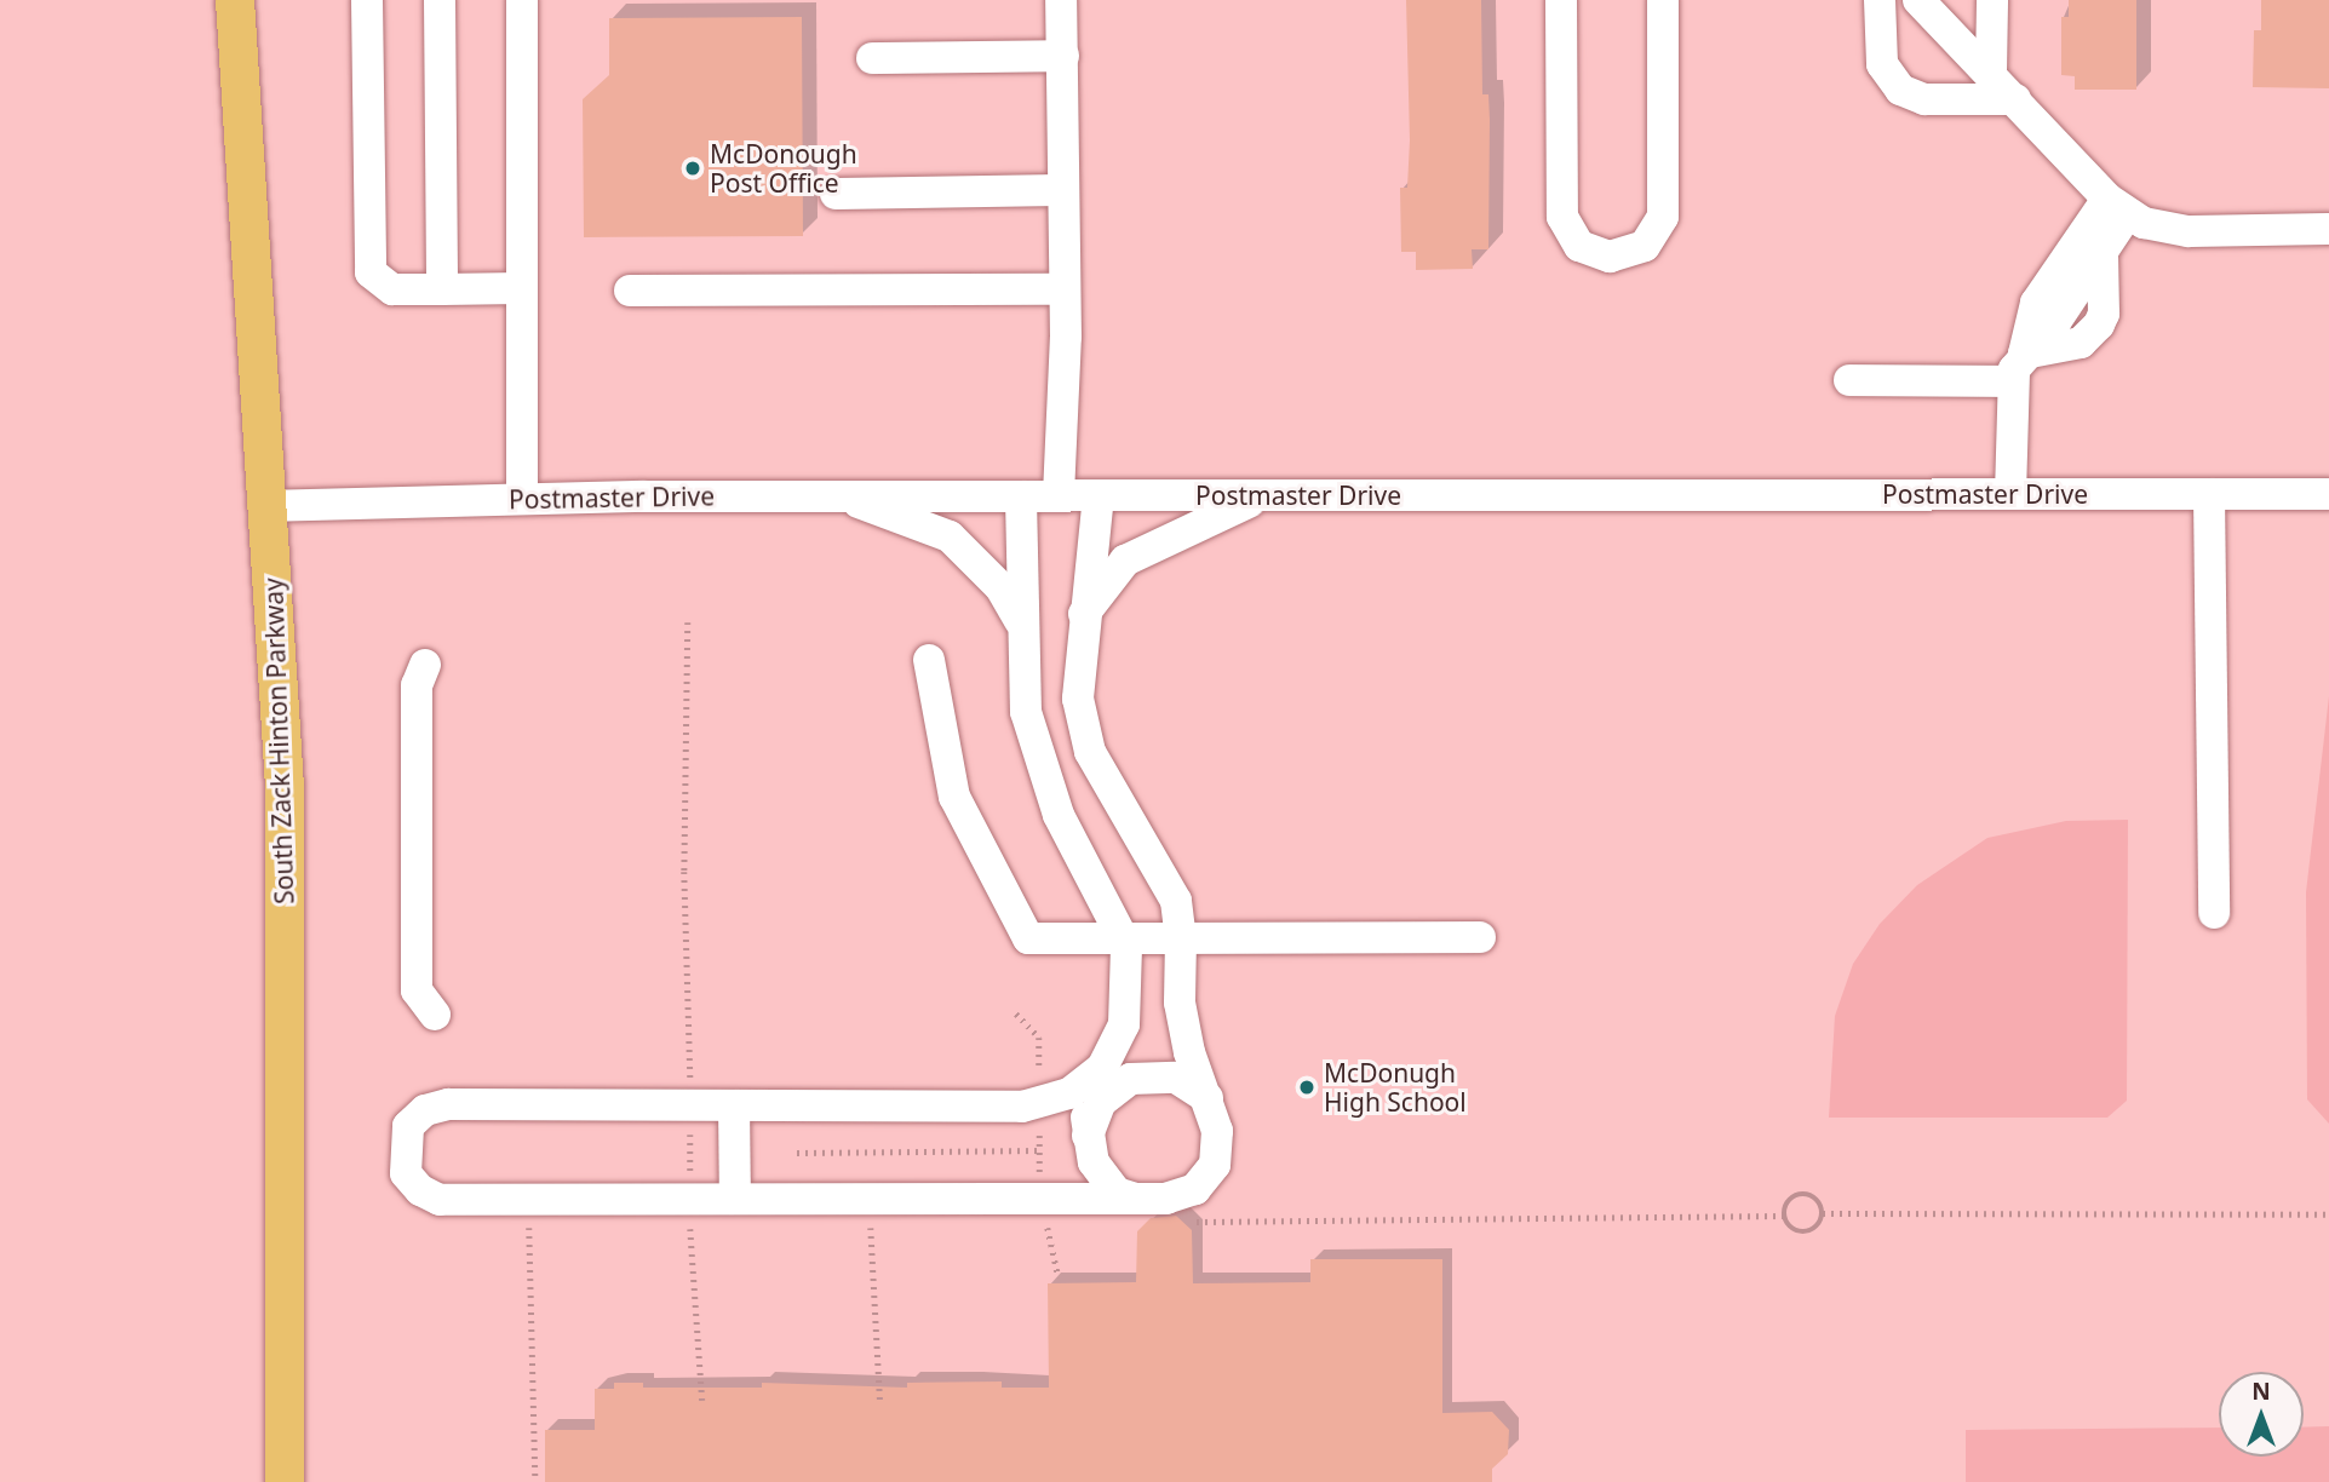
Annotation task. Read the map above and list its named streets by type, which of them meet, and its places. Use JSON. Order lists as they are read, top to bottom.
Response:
{
  "streets": {
    "main road": ["South Zack Hinton Parkway"],
    "street": ["Postmaster Drive"]
  },
  "crossings": [
    ["Postmaster Drive", "South Zack Hinton Parkway"]
  ],
  "places": ["McDonough Post Office", "McDonugh High School"],
  "north": "top"
}
